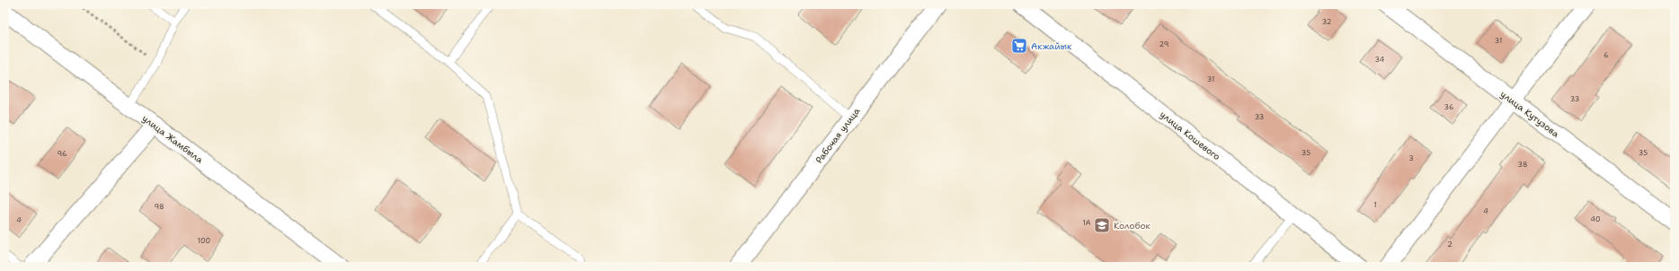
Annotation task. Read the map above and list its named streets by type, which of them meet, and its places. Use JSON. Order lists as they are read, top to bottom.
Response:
{
  "streets": {
    "street": [
      "улица Кутузова",
      "Рабочая улица",
      "улица Кошевого",
      "улица Жамбыла"
    ]
  },
  "places": {
    "supermarket": ["Акжайык"],
    "school or university": ["Колобок"]
  },
  "house_numbers": [
    "32",
    "31",
    "29",
    "6",
    "34",
    "31",
    "33",
    "36",
    "33",
    "35",
    "35",
    "96",
    "3",
    "38",
    "1",
    "98",
    "4",
    "40",
    "4",
    "1А",
    "100",
    "2"
  ]
}
